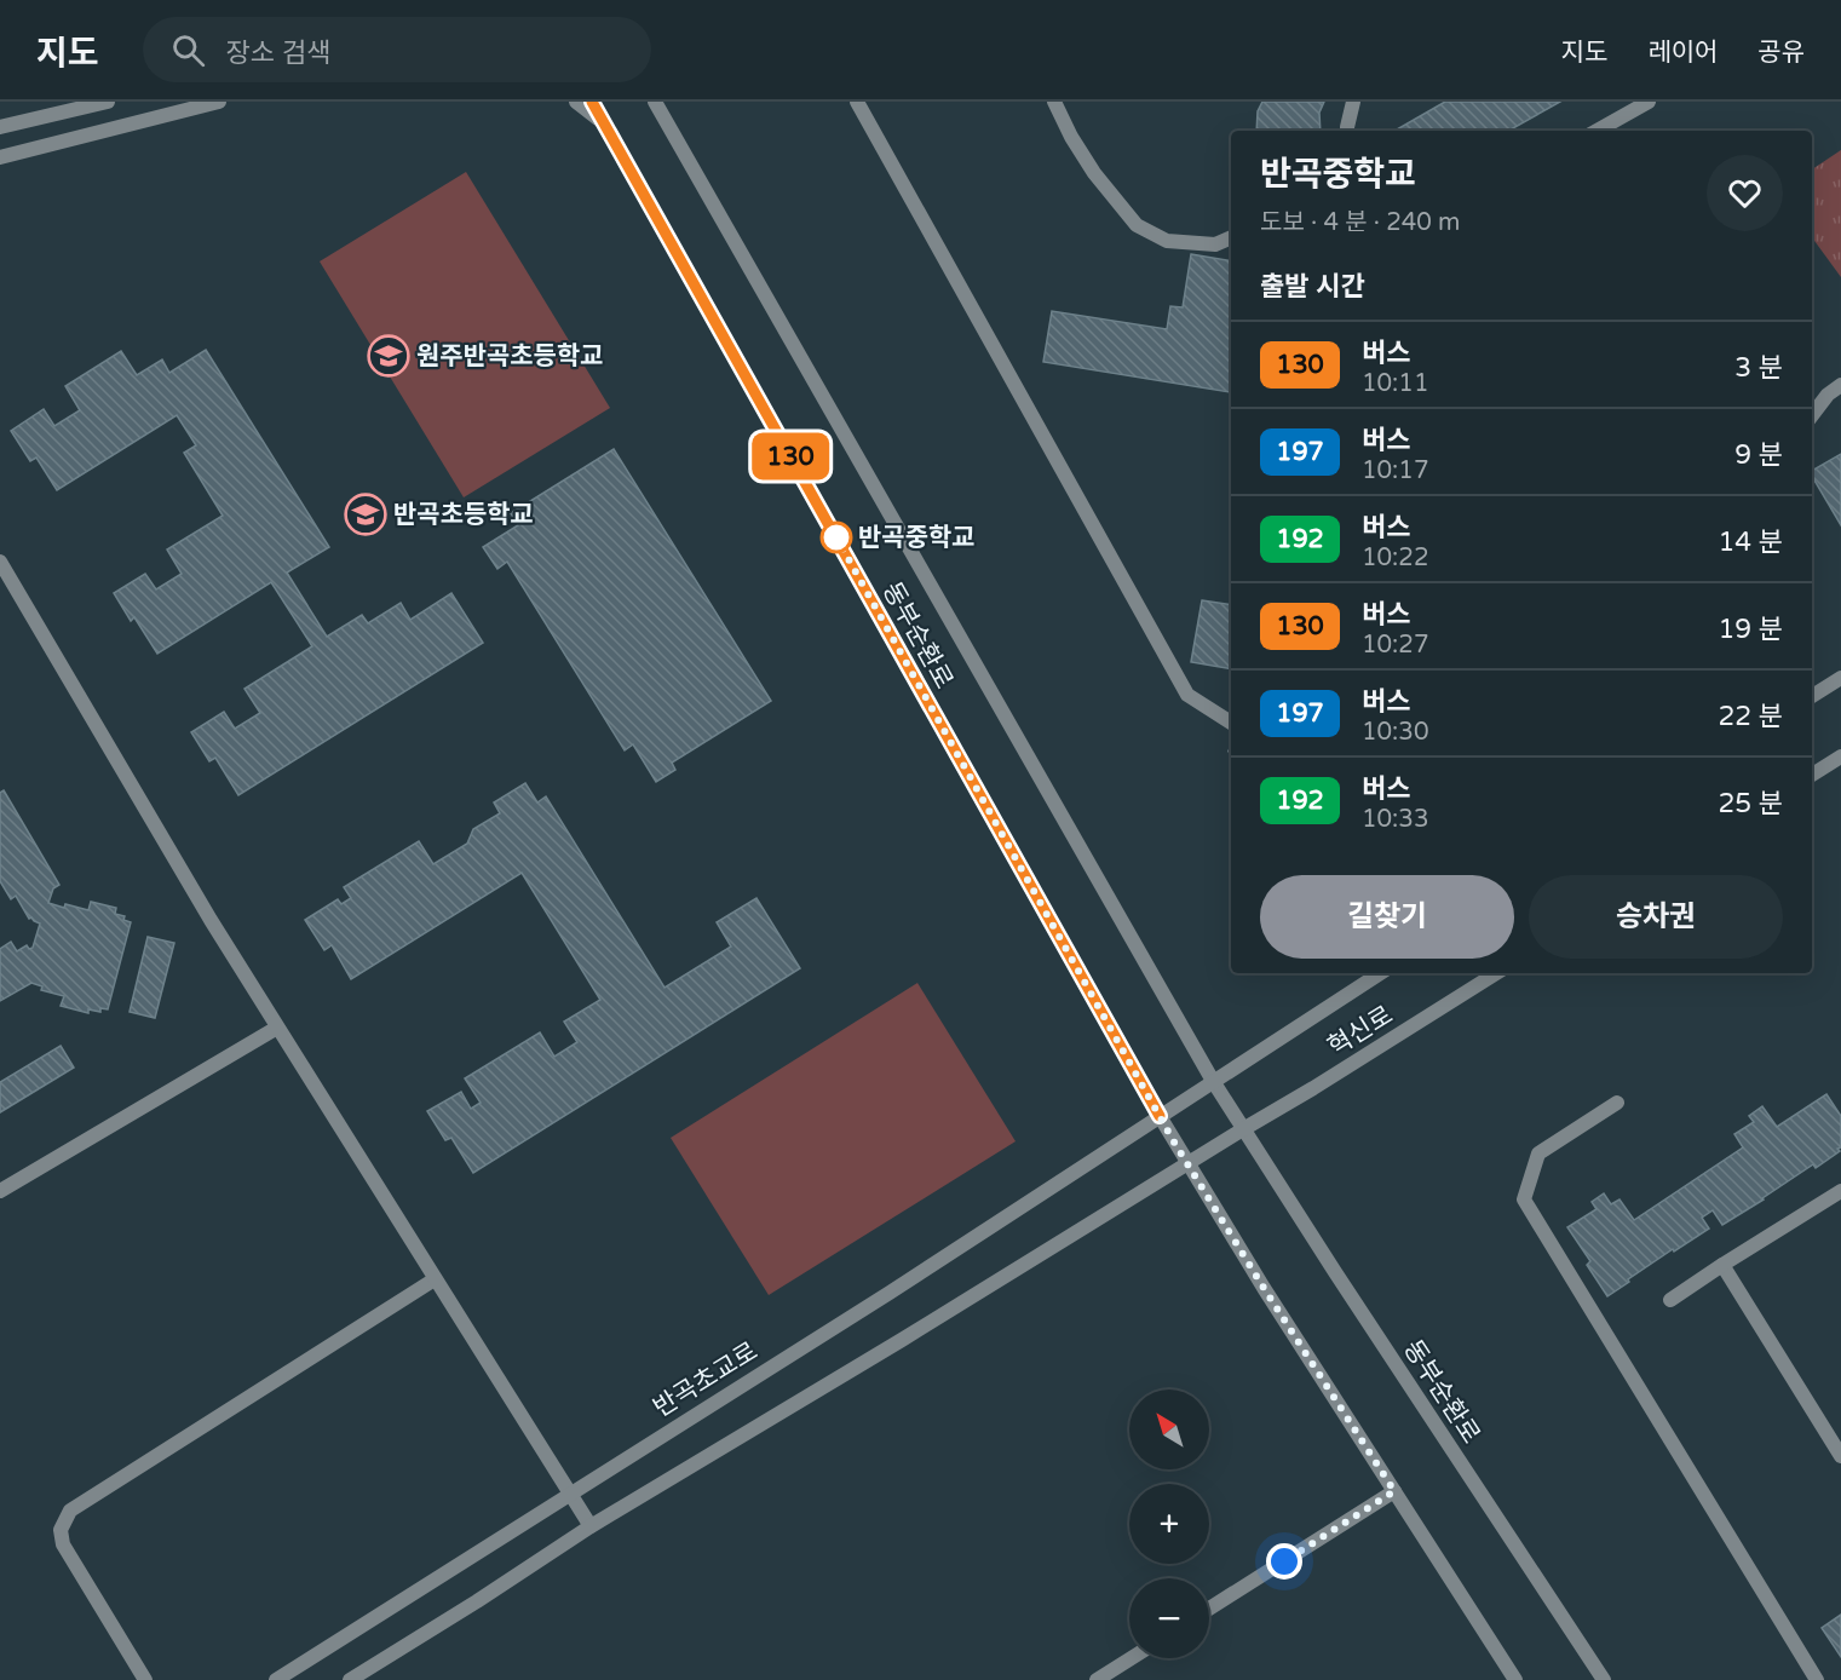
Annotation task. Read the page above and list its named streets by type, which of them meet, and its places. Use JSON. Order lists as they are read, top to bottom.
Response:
{
  "streets": {
    "street": ["동부순환로", "혁신로", "반곡초교로"]
  },
  "crossings": [
    ["동부순환로", "혁신로"],
    ["동부순환로", "반곡초교로"],
    ["혁신로", "반곡초교로"]
  ],
  "places": {
    "school or university": ["원주반곡초등학교", "반곡초등학교"],
    "other": ["반곡중학교"]
  },
  "lines": ["bus line 130"],
  "north": "top left",
  "page": {
    "header": "지도",
    "search": "장소 검색",
    "nav": ["지도", "레이어", "공유"],
    "on_map": "130",
    "heading": [
      ["반곡중학교", "도보 · 4 분 · 240 m"],
      "출발 시간"
    ],
    "list": [
      {
        "mark": "130",
        "name": "버스",
        "note": "10:11",
        "value": "3 분"
      },
      {
        "mark": "197",
        "name": "버스",
        "note": "10:17",
        "value": "9 분"
      },
      {
        "mark": "192",
        "name": "버스",
        "note": "10:22",
        "value": "14 분"
      },
      {
        "mark": "130",
        "name": "버스",
        "note": "10:27",
        "value": "19 분"
      },
      {
        "mark": "197",
        "name": "버스",
        "note": "10:30",
        "value": "22 분"
      },
      {
        "mark": "192",
        "name": "버스",
        "note": "10:33",
        "value": "25 분"
      }
    ],
    "buttons": ["길찾기", "승차권"],
    "map_buttons": ["+", "−"]
  }
}
